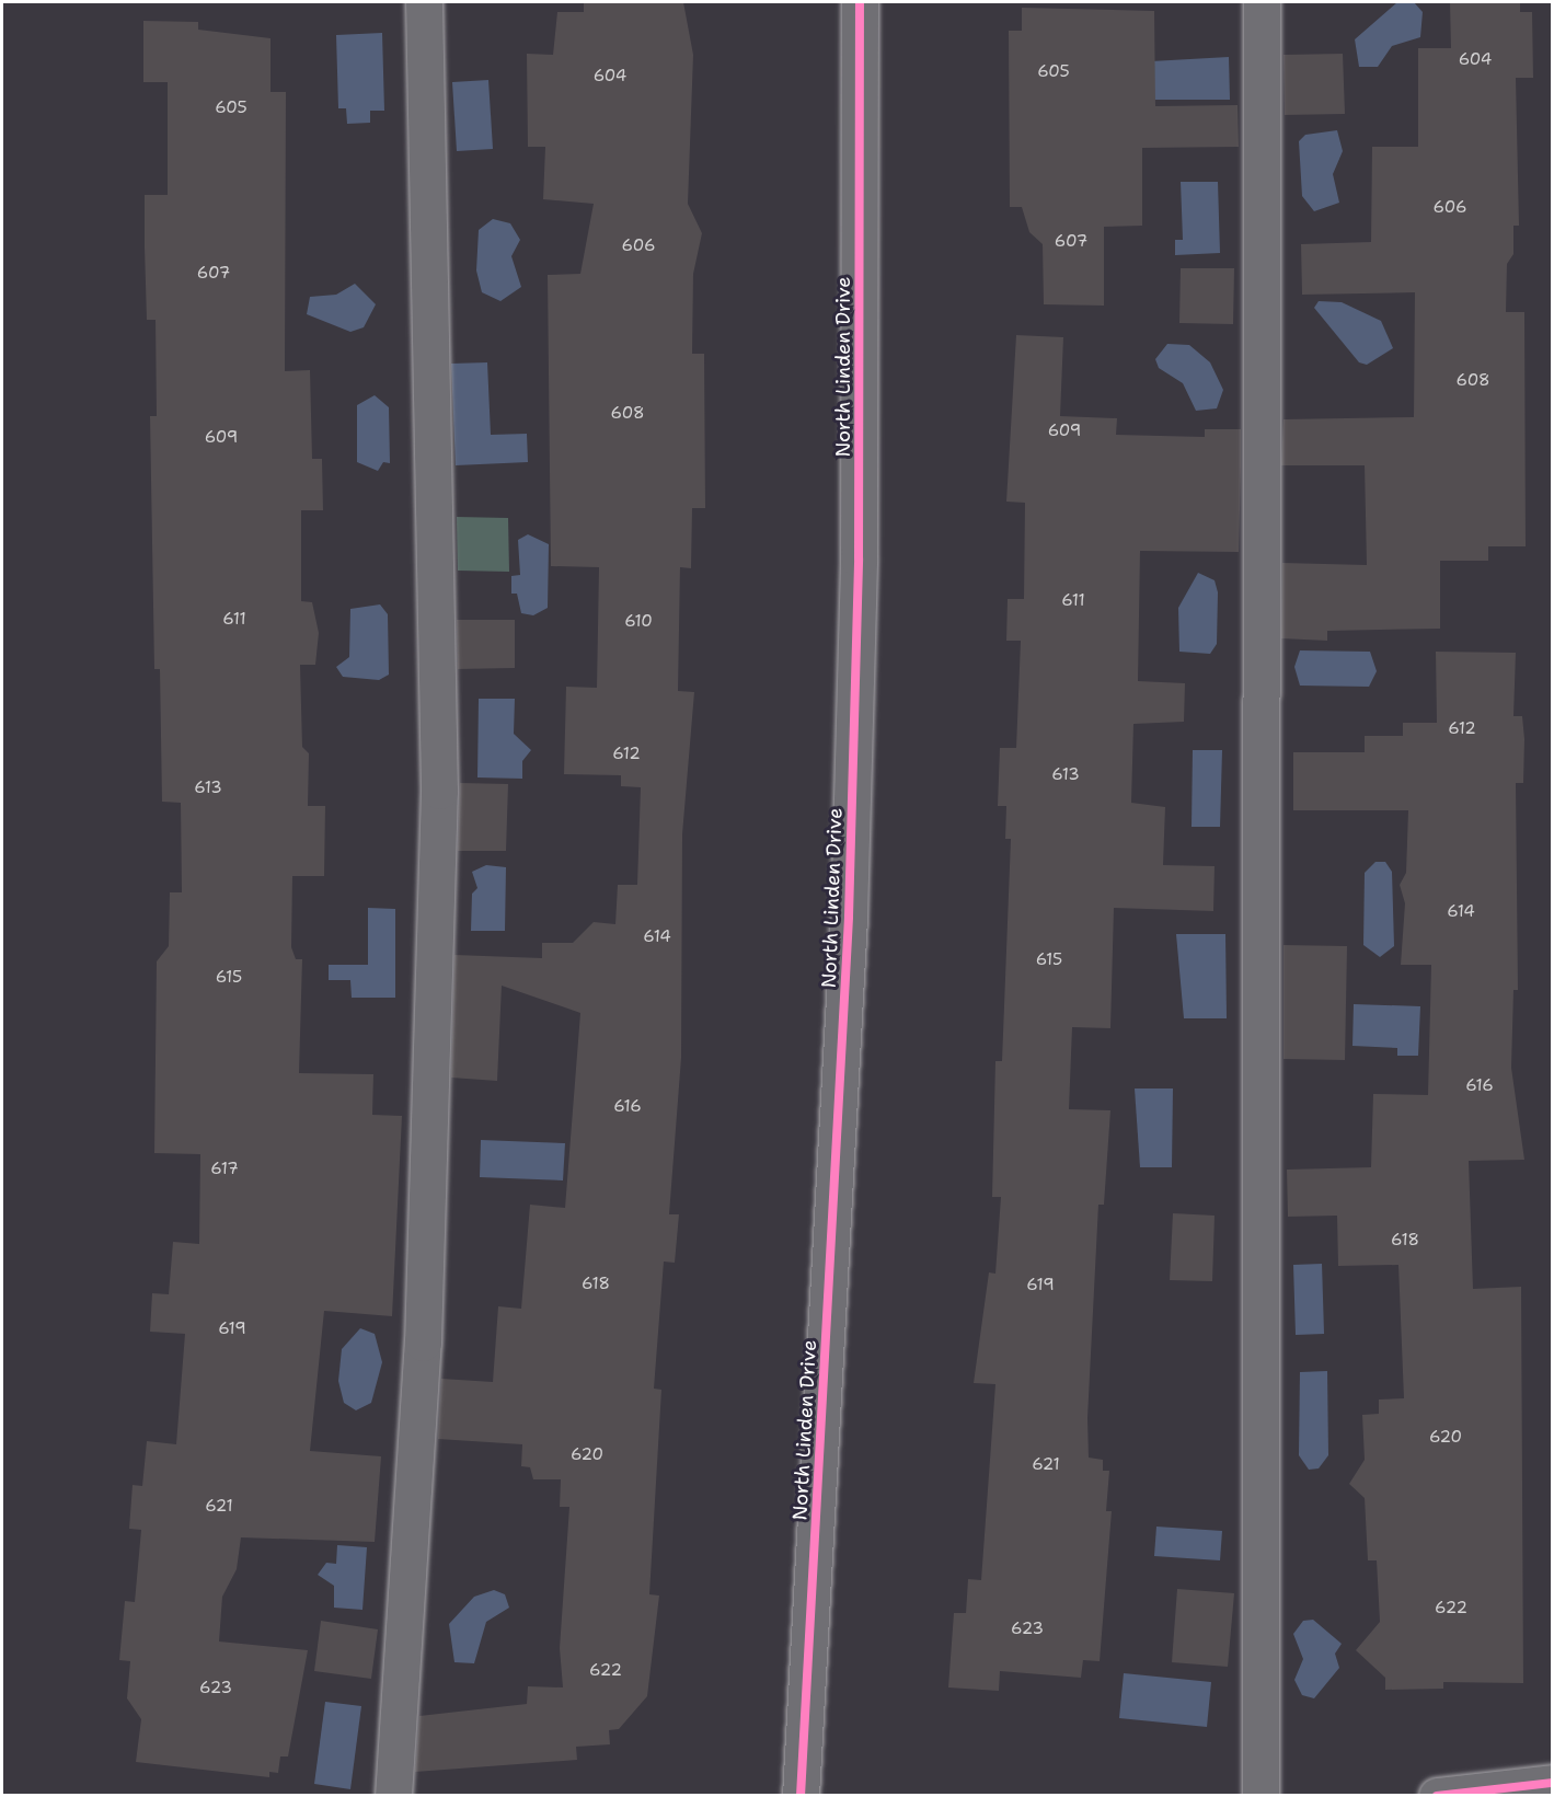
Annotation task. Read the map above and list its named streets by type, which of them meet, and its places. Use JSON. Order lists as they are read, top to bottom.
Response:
{
  "streets": {
    "street": ["North Linden Drive"]
  },
  "house_numbers": [
    "604",
    "605",
    "604",
    "605",
    "606",
    "607",
    "606",
    "607",
    "608",
    "608",
    "609",
    "609",
    "611",
    "611",
    "610",
    "612",
    "612",
    "613",
    "613",
    "614",
    "614",
    "615",
    "615",
    "616",
    "616",
    "617",
    "618",
    "618",
    "619",
    "619",
    "620",
    "620",
    "621",
    "621",
    "622",
    "623",
    "622",
    "623"
  ]
}
